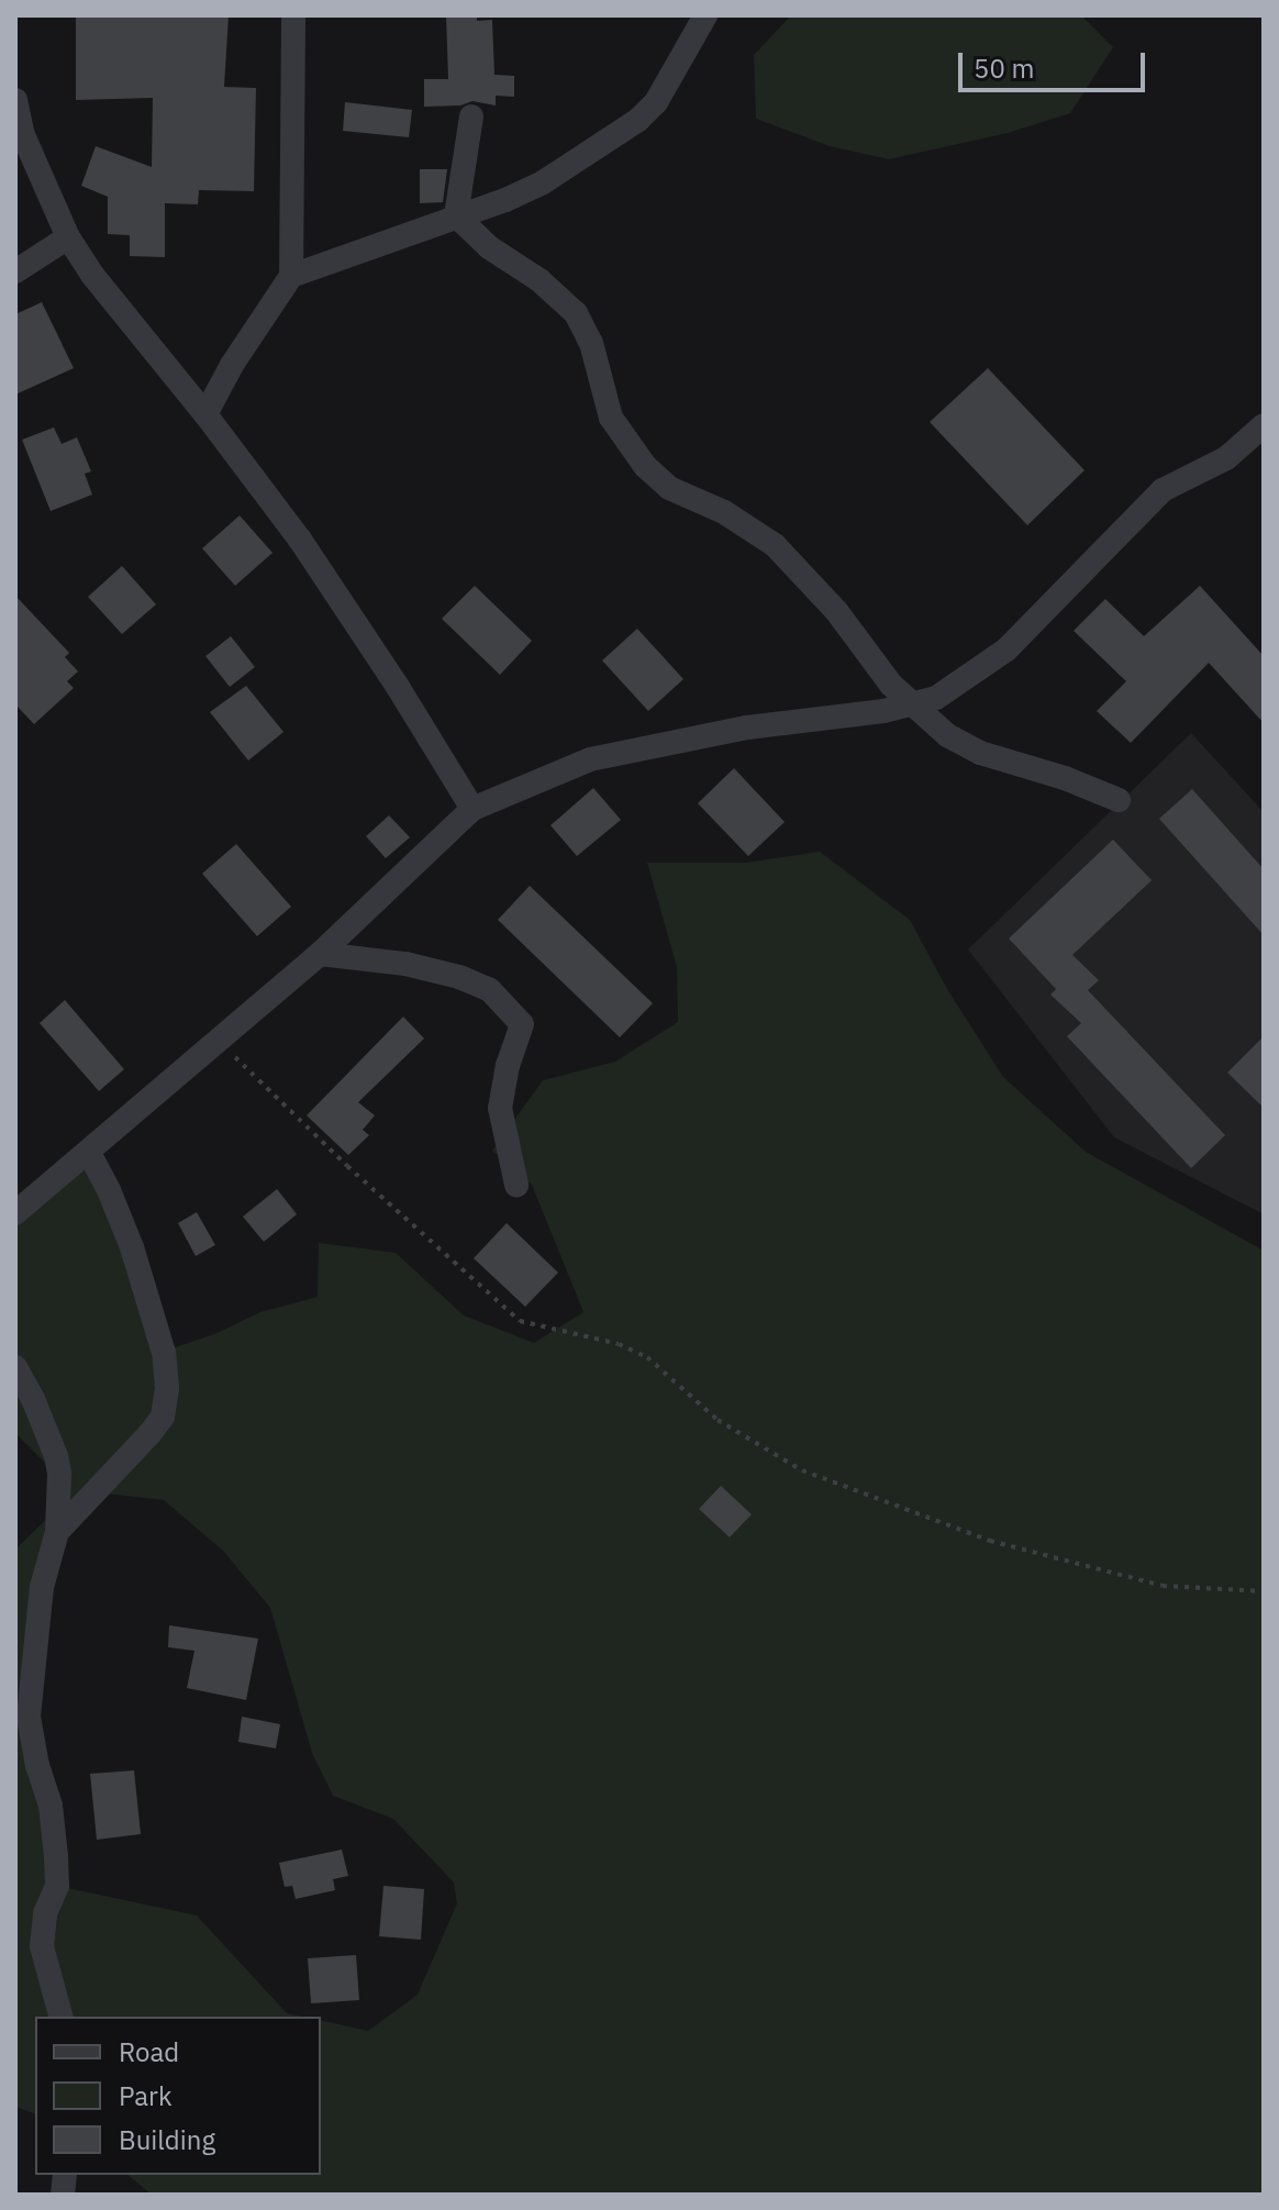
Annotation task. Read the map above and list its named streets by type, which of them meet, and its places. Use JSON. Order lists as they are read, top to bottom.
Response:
{
  "legend": ["Road", "Park", "Building"],
  "scale_bar": "50 m"
}
